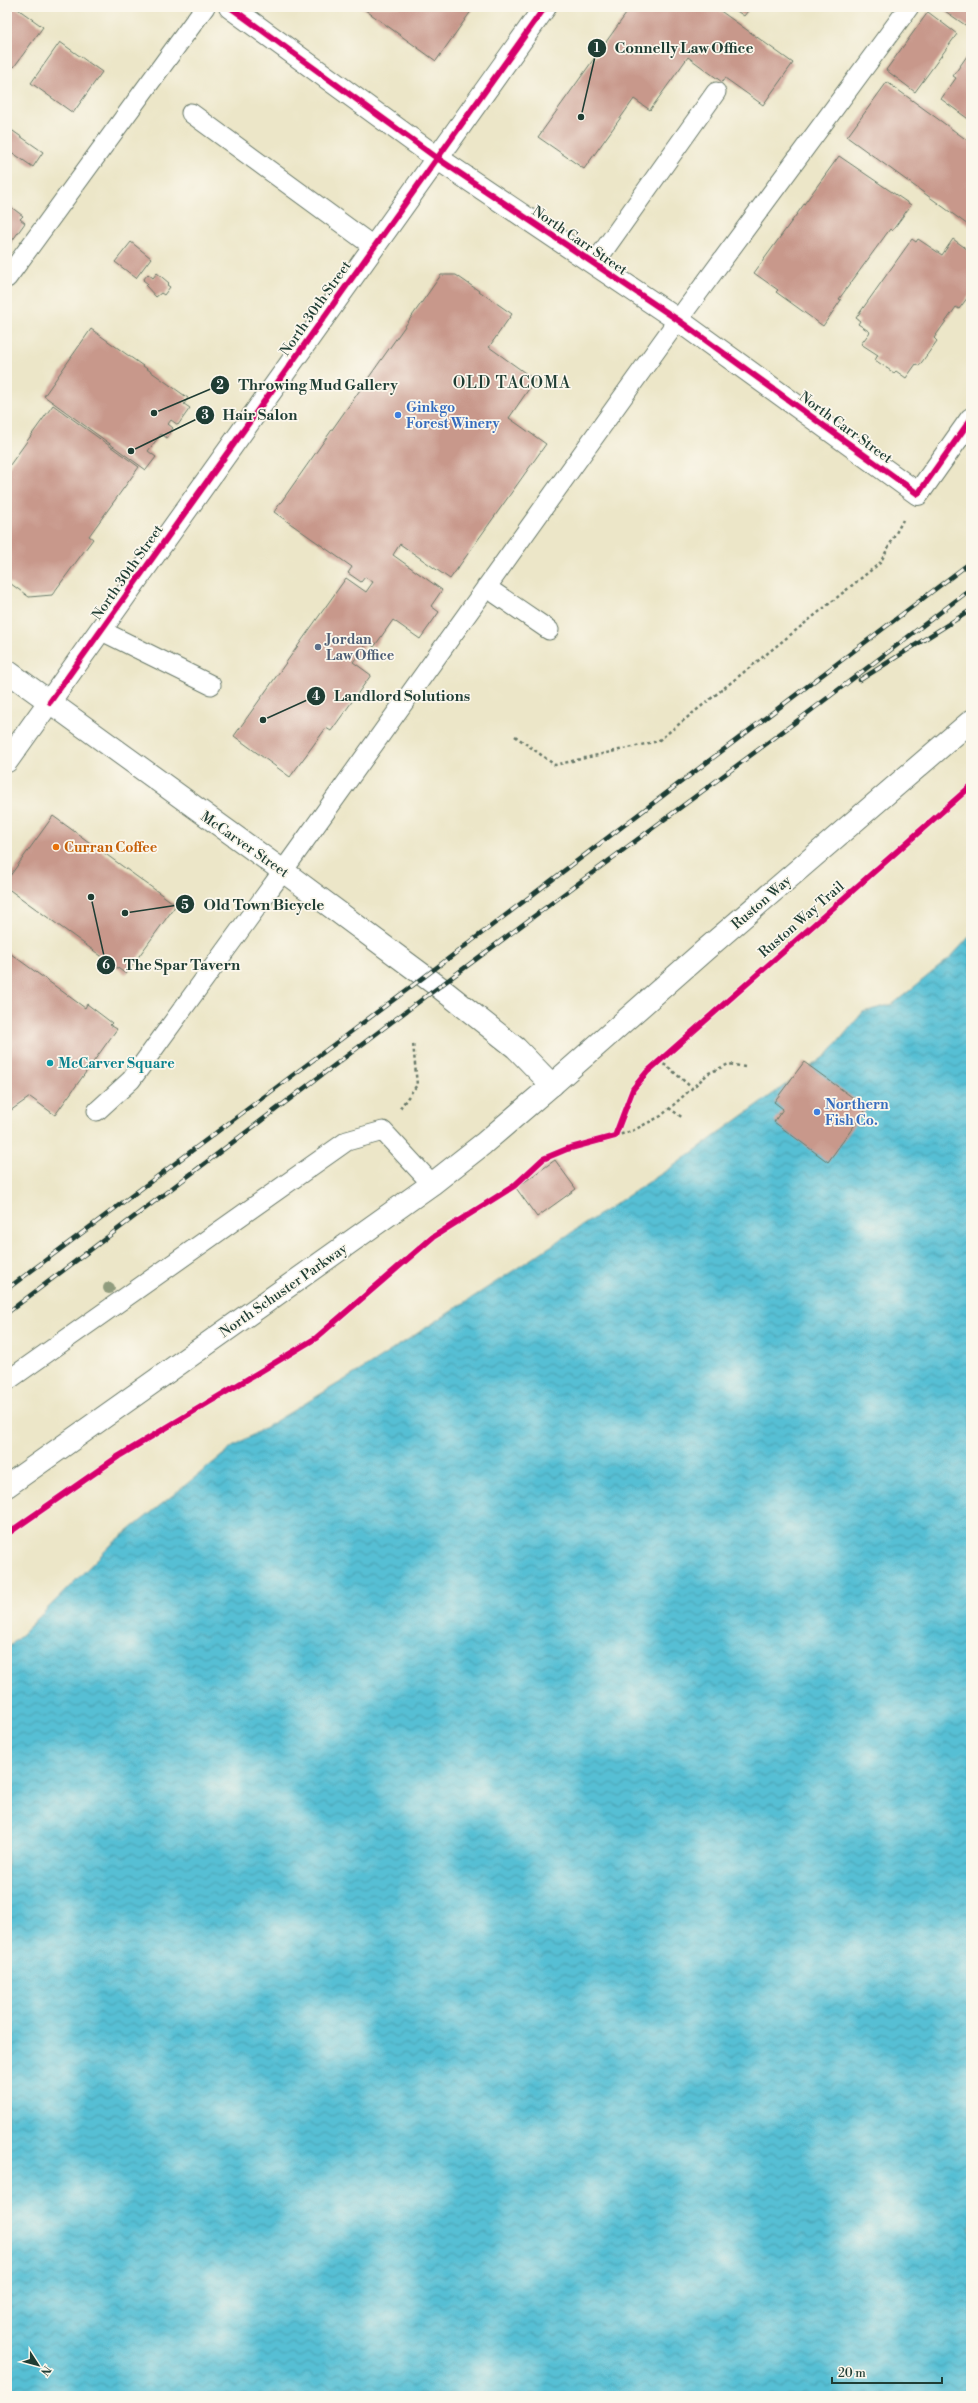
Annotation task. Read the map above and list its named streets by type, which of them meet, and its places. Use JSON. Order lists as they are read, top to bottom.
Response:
{
  "streets": {
    "main road": [
      "North Carr Street",
      "North 30th Street",
      "McCarver Street",
      "Ruston Way",
      "North Schuster Parkway"
    ],
    "cycle path": ["Ruston Way Trail"]
  },
  "crossings": [
    ["North Carr Street", "North 30th Street"],
    ["North 30th Street", "McCarver Street"],
    ["McCarver Street", "Ruston Way"],
    ["McCarver Street", "North Schuster Parkway"],
    ["Ruston Way", "North Schuster Parkway"]
  ],
  "districts": ["OLD TACOMA"],
  "places": [
    "Connelly Law Office",
    "Throwing Mud Gallery",
    "Ginkgo Forest Winery",
    "Hair Salon",
    "Jordan Law Office",
    "Landlord Solutions",
    "Curran Coffee",
    "The Spar Tavern",
    "Old Town Bicycle",
    "McCarver Square",
    "Northern Fish Co."
  ],
  "scale_bar": "20 m",
  "north": "bottom right"
}
